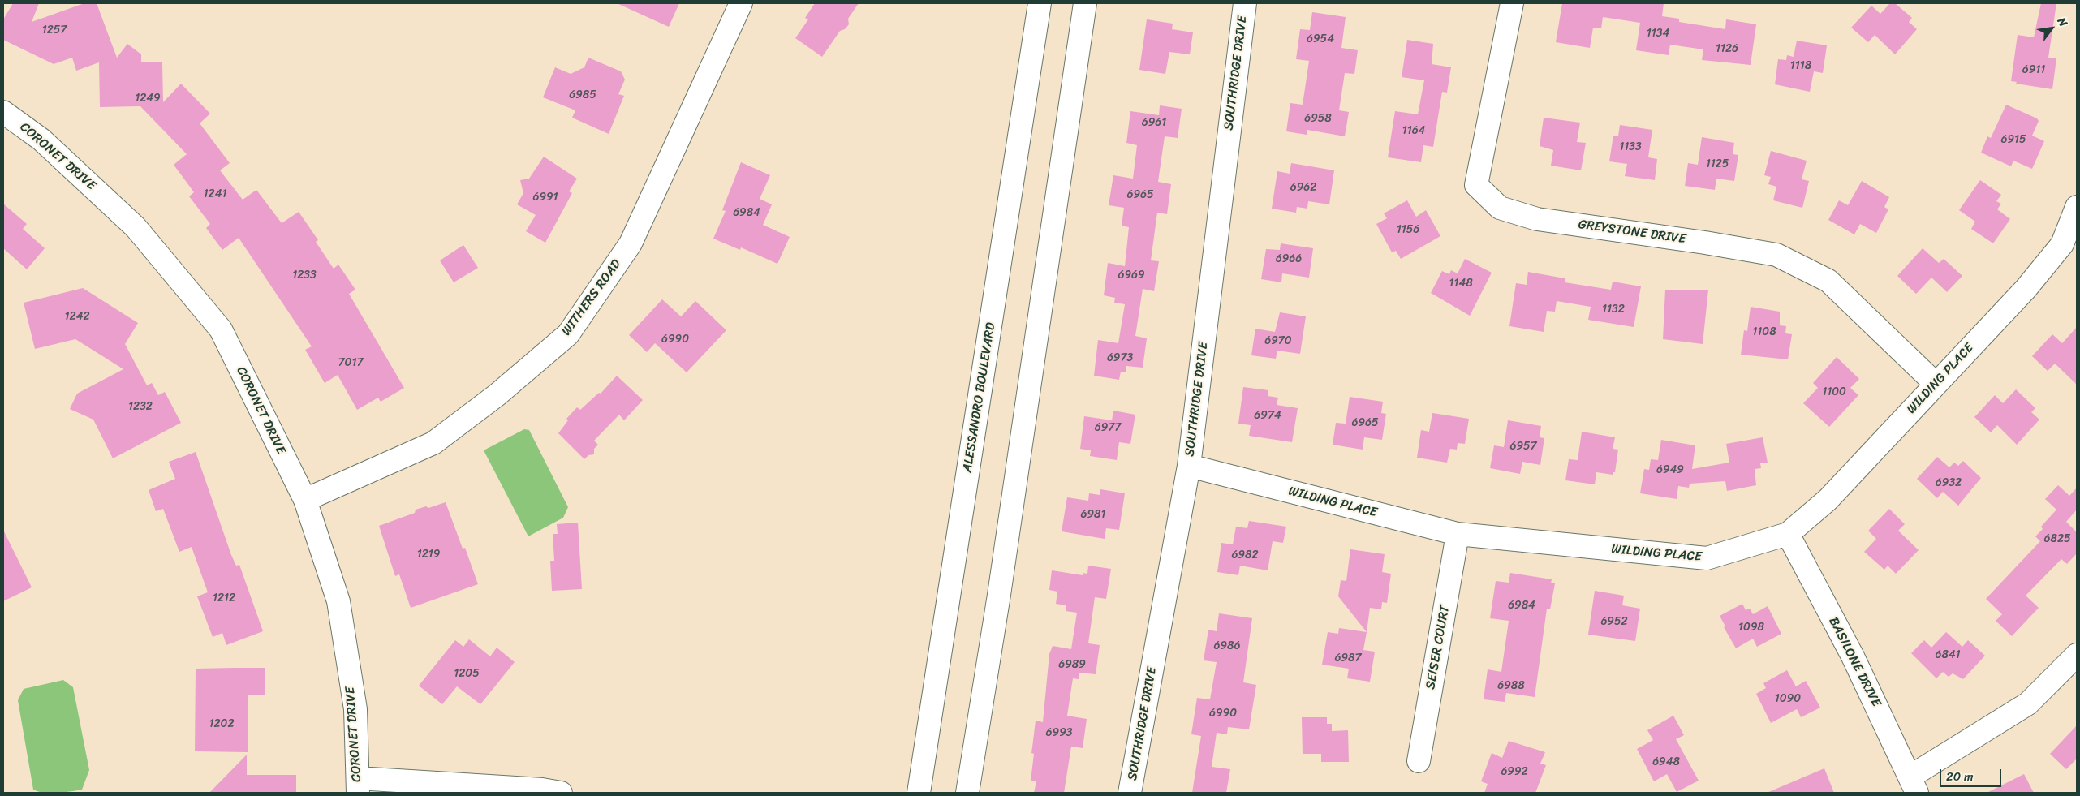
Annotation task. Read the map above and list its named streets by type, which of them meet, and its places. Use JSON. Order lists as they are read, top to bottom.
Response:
{
  "streets": {
    "street": [
      "SOUTHRIDGE DRIVE",
      "CORONET DRIVE",
      "GREYSTONE DRIVE",
      "WITHERS ROAD",
      "WILDING PLACE",
      "ALESSANDRO BOULEVARD",
      "SEISER COURT",
      "BASILONE DRIVE"
    ]
  },
  "crossings": [
    ["SOUTHRIDGE DRIVE", "WILDING PLACE"],
    ["CORONET DRIVE", "WITHERS ROAD"],
    ["GREYSTONE DRIVE", "WILDING PLACE"],
    ["WILDING PLACE", "SEISER COURT"],
    ["WILDING PLACE", "BASILONE DRIVE"]
  ],
  "house_numbers": [
    "1257",
    "1134",
    "6954",
    "1126",
    "1118",
    "6911",
    "6985",
    "1249",
    "6958",
    "6961",
    "1164",
    "6915",
    "1133",
    "1125",
    "6962",
    "1241",
    "6965",
    "6991",
    "6984",
    "1156",
    "6966",
    "1233",
    "6969",
    "1148",
    "1132",
    "1242",
    "1108",
    "6990",
    "6970",
    "6973",
    "7017",
    "1100",
    "1232",
    "6974",
    "6965",
    "6977",
    "6957",
    "6949",
    "6932",
    "6981",
    "6825",
    "1219",
    "6982",
    "1212",
    "6984",
    "6952",
    "1098",
    "6986",
    "6841",
    "6987",
    "6989",
    "1205",
    "6988",
    "1090",
    "6990",
    "1202",
    "6993",
    "6948",
    "6992"
  ],
  "scale_bar": "20 m",
  "north": "top right"
}
